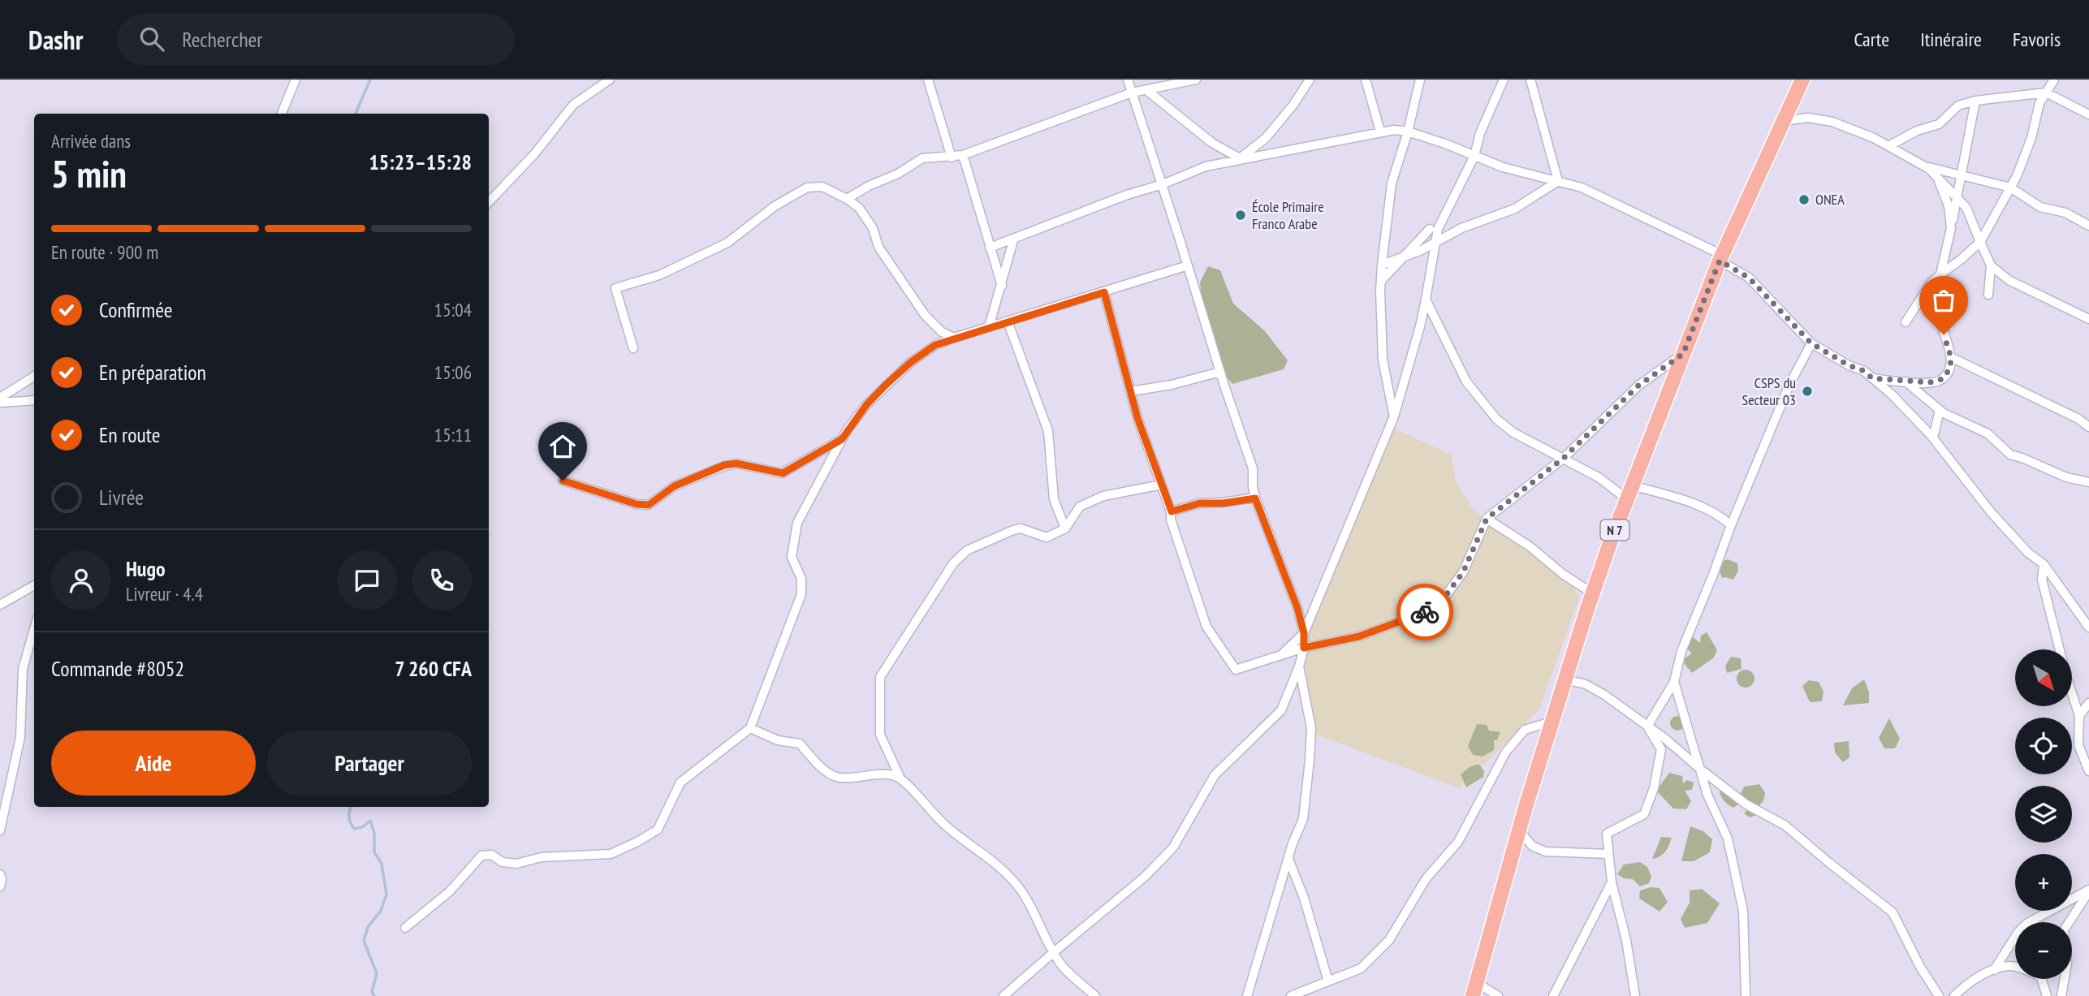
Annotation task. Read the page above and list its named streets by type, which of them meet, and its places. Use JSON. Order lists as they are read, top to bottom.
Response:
{
  "streets": {
    "highway": ["N 7"]
  },
  "places": ["ONEA", "École Primaire Franco Arabe", "CSPS du Secteur 03"],
  "north": "bottom right",
  "page": {
    "header": "Dashr",
    "search": "Rechercher",
    "nav": ["Carte", "Itinéraire", "Favoris"],
    "heading": ["5 min", "Arrivée dans", "15:23–15:28"],
    "panel": [
      "Hugo",
      "Livreur · 4.4",
      "Commande #8052",
      "7 260 CFA"
    ],
    "bar": "En route · 900 m",
    "list": [
      ["Confirmée", "15:04"],
      ["En préparation", "15:06"],
      ["En route", "15:11"],
      "Livrée"
    ],
    "map_buttons": ["+", "−"],
    "buttons": ["Aide", "Partager"]
  }
}
